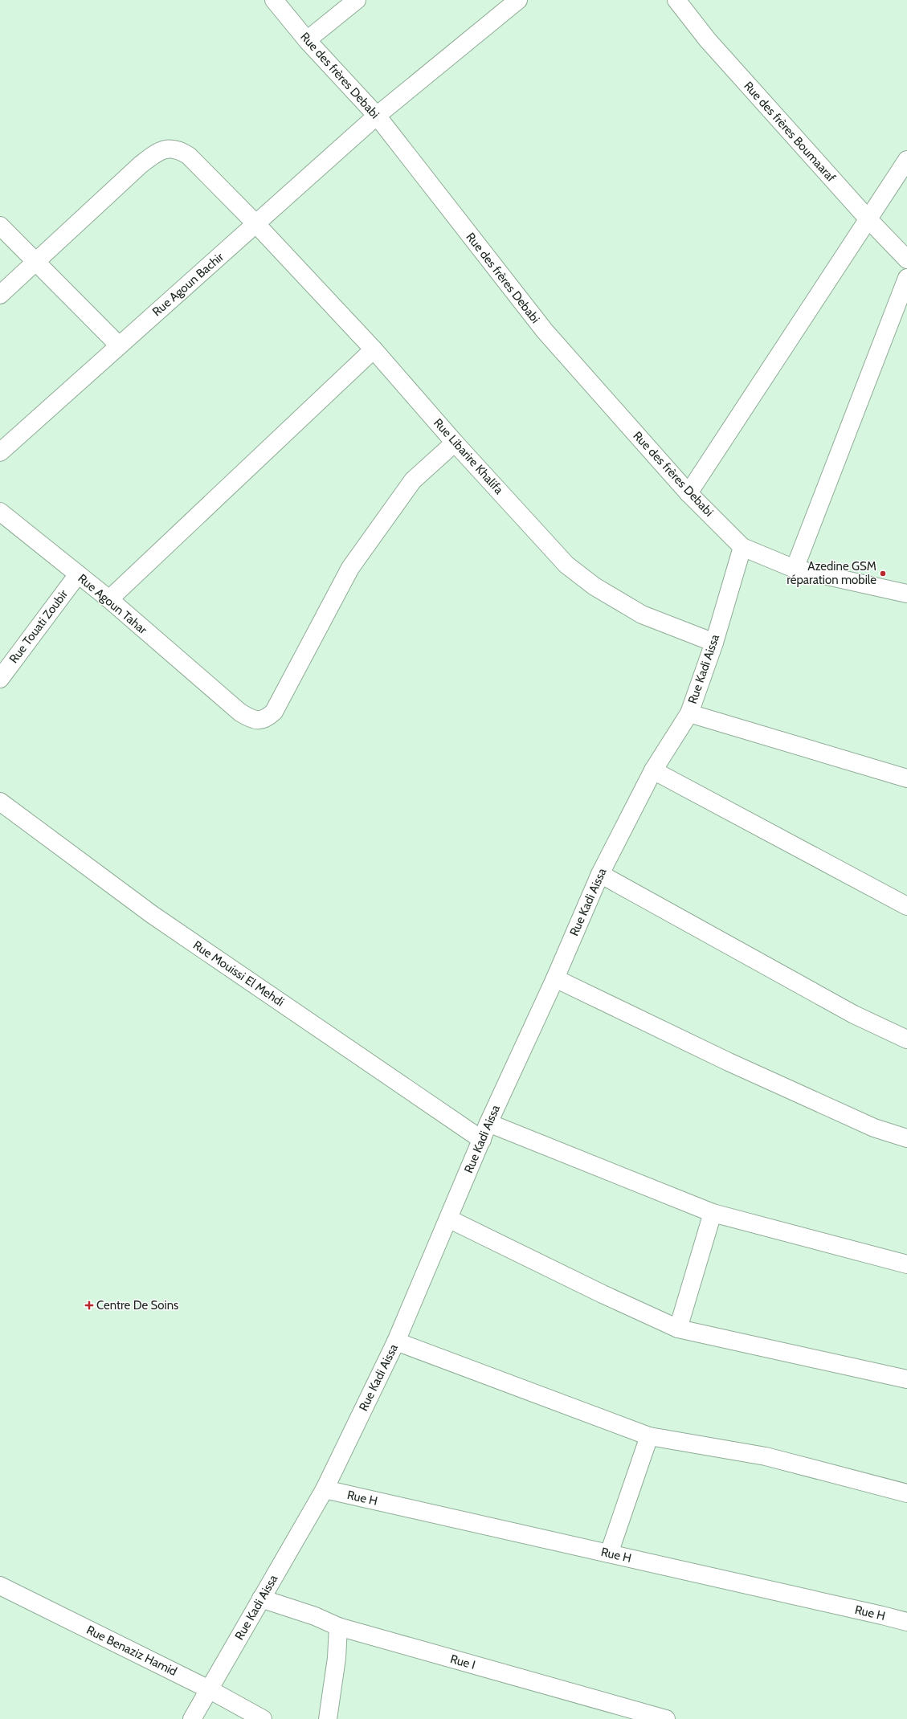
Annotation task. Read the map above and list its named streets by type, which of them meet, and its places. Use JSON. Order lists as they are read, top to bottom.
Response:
{
  "streets": {
    "street": [
      "Rue des frères Debabi",
      "Rue des frères Boumaaraf",
      "Rue Agoun Bachir",
      "Rue Libarire Khalifa",
      "Rue Agoun Tahar",
      "Rue Touati Zoubir",
      "Rue Kadi Aissa",
      "Rue Mouissi El Mehdi",
      "Rue H",
      "Rue Benaziz Hamid",
      "Rue I"
    ]
  },
  "crossings": [
    ["Rue des frères Debabi", "Rue Agoun Bachir"],
    ["Rue des frères Debabi", "Rue Kadi Aissa"],
    ["Rue Agoun Bachir", "Rue Libarire Khalifa"],
    ["Rue Libarire Khalifa", "Rue Agoun Tahar"],
    ["Rue Libarire Khalifa", "Rue Kadi Aissa"],
    ["Rue Agoun Tahar", "Rue Touati Zoubir"],
    ["Rue Kadi Aissa", "Rue Mouissi El Mehdi"],
    ["Rue Kadi Aissa", "Rue H"],
    ["Rue Kadi Aissa", "Rue Benaziz Hamid"],
    ["Rue Kadi Aissa", "Rue I"]
  ],
  "places": {
    "other": ["Azedine GSM réparation mobile"],
    "health": ["Centre De Soins"]
  }
}
